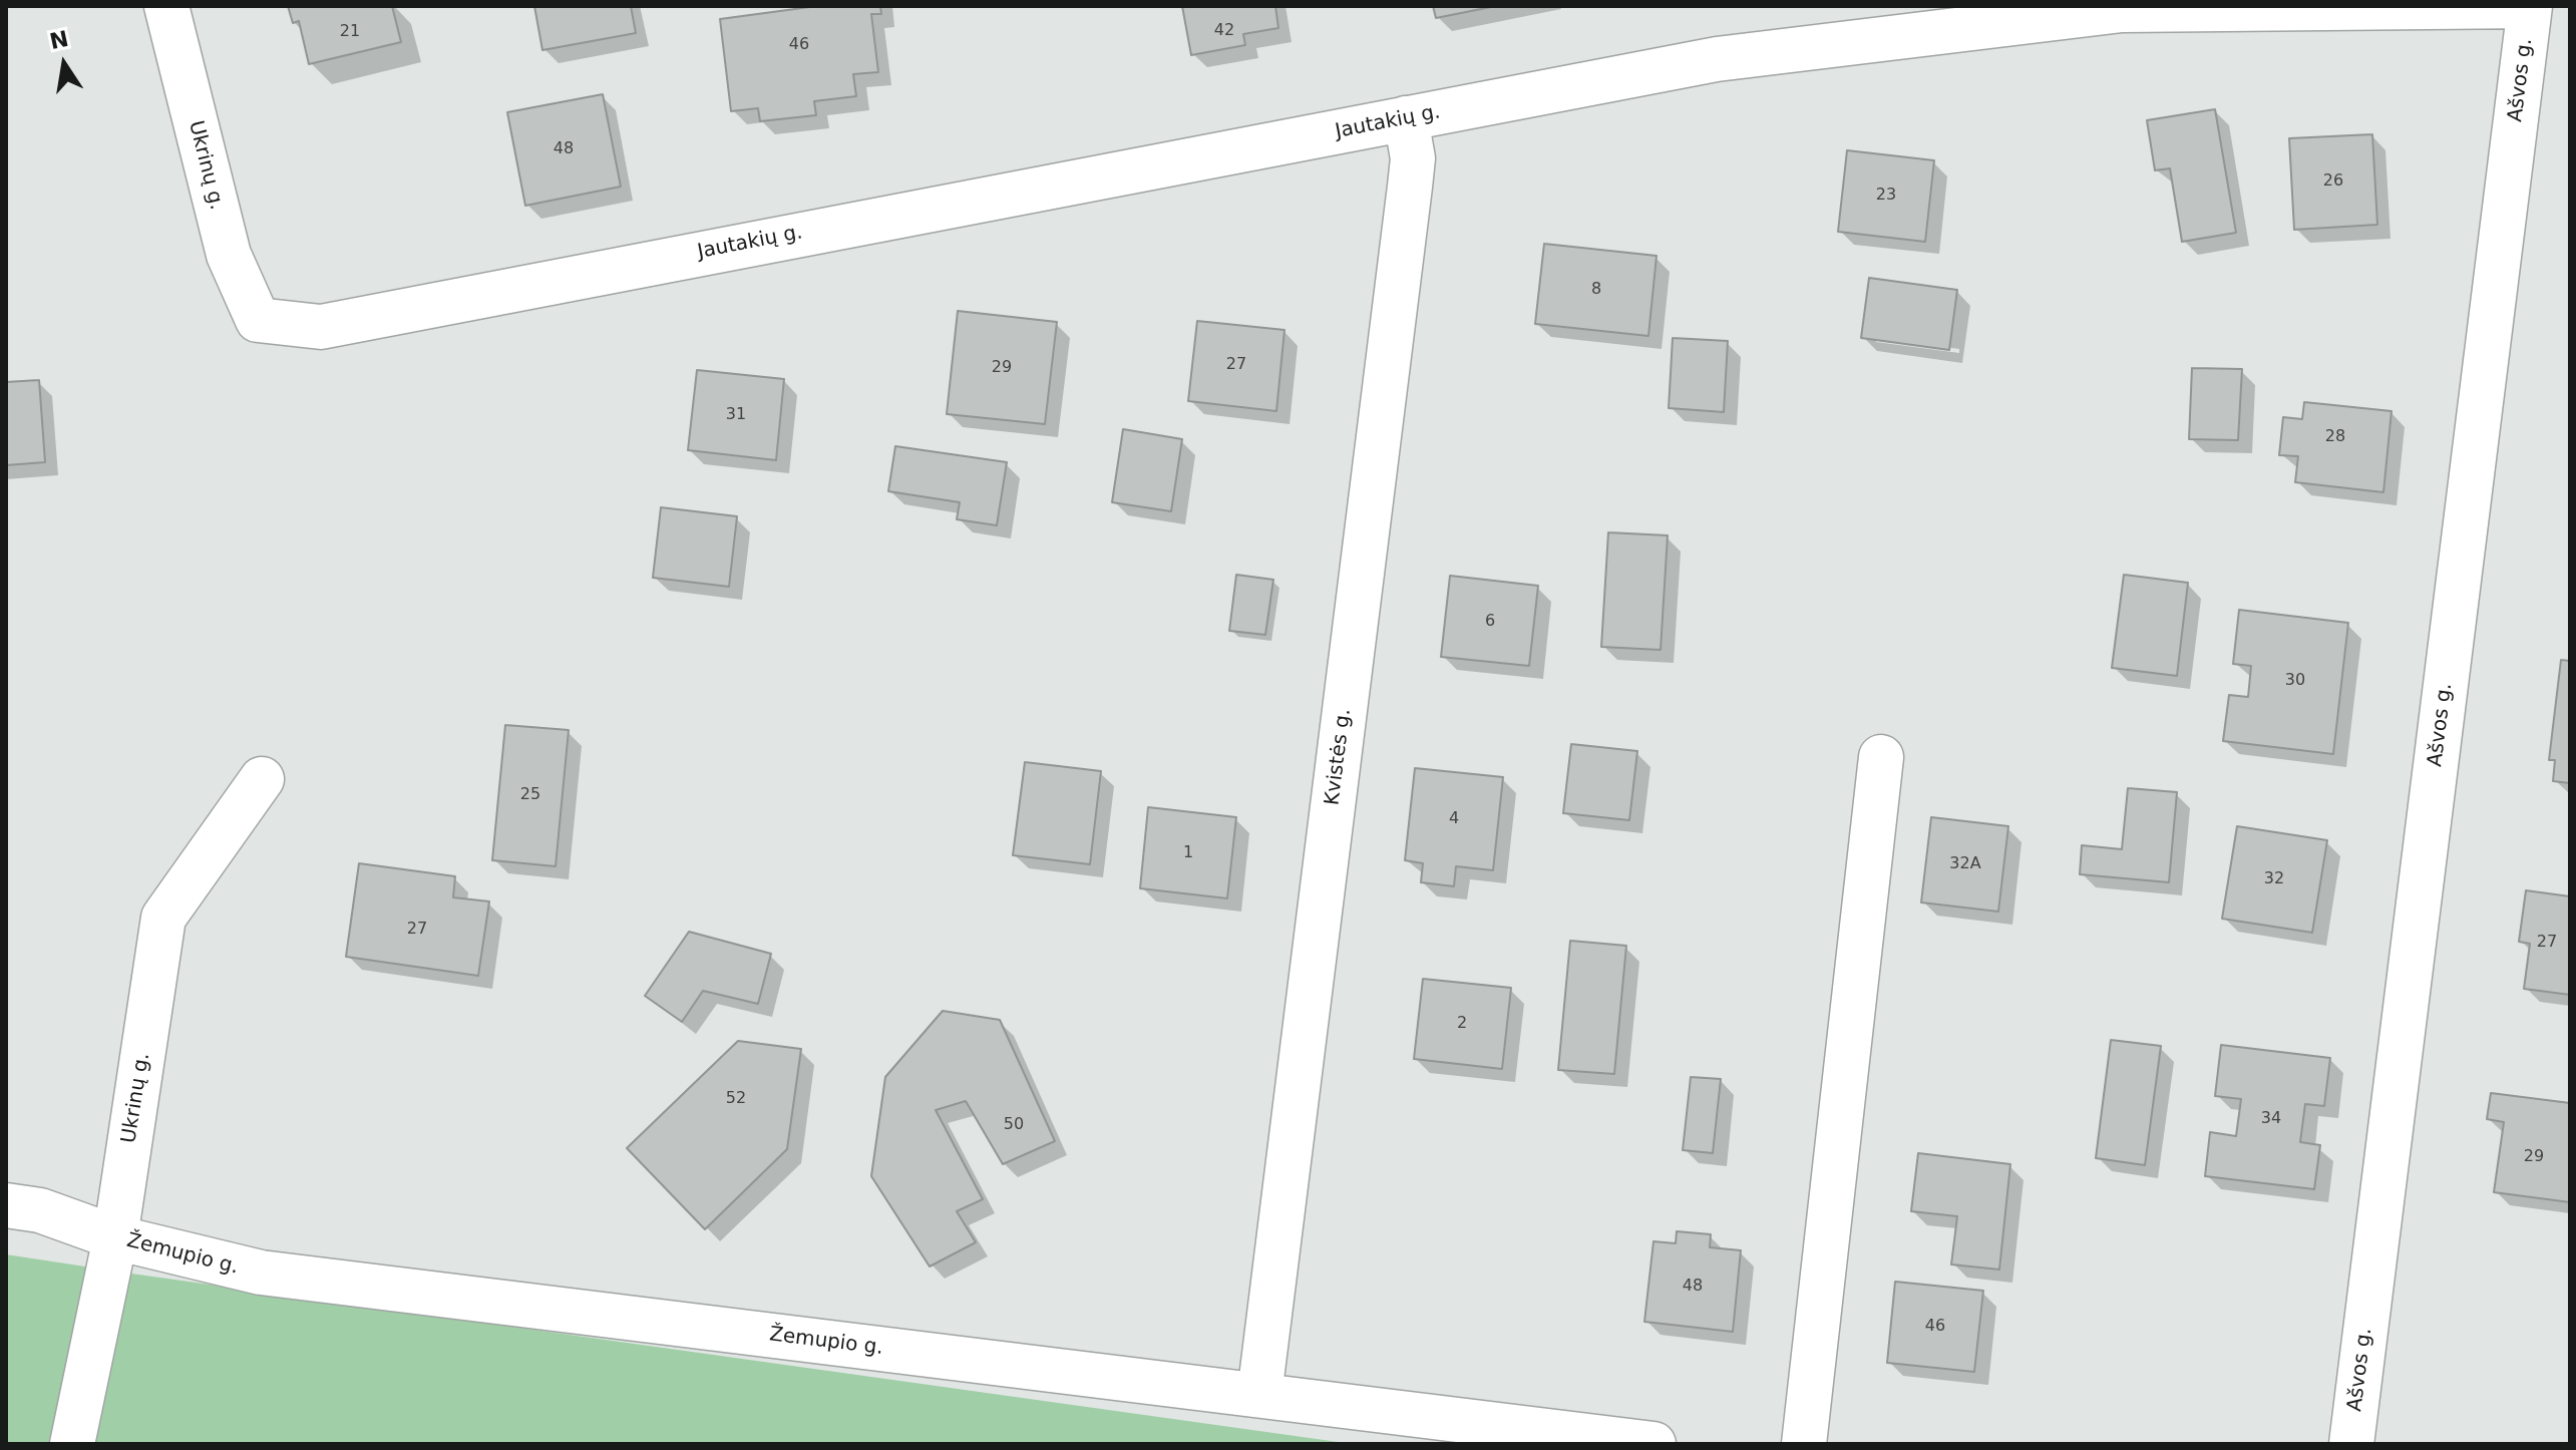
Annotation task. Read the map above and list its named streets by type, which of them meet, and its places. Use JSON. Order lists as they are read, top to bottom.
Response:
{
  "streets": {
    "street": [
      "Ašvos g.",
      "Jautakių g.",
      "Ukrinų g.",
      "Kvistės g.",
      "Žemupio g."
    ]
  },
  "crossings": [
    ["Ašvos g.", "Jautakių g."],
    ["Jautakių g.", "Ukrinų g."],
    ["Jautakių g.", "Kvistės g."],
    ["Ukrinų g.", "Žemupio g."],
    ["Kvistės g.", "Žemupio g."]
  ],
  "house_numbers": [
    "42",
    "21",
    "46",
    "48",
    "26",
    "23",
    "8",
    "27",
    "29",
    "31",
    "28",
    "6",
    "30",
    "25",
    "4",
    "1",
    "32A",
    "32",
    "27",
    "27",
    "2",
    "52",
    "34",
    "50",
    "29",
    "48",
    "46"
  ],
  "north": "top"
}
